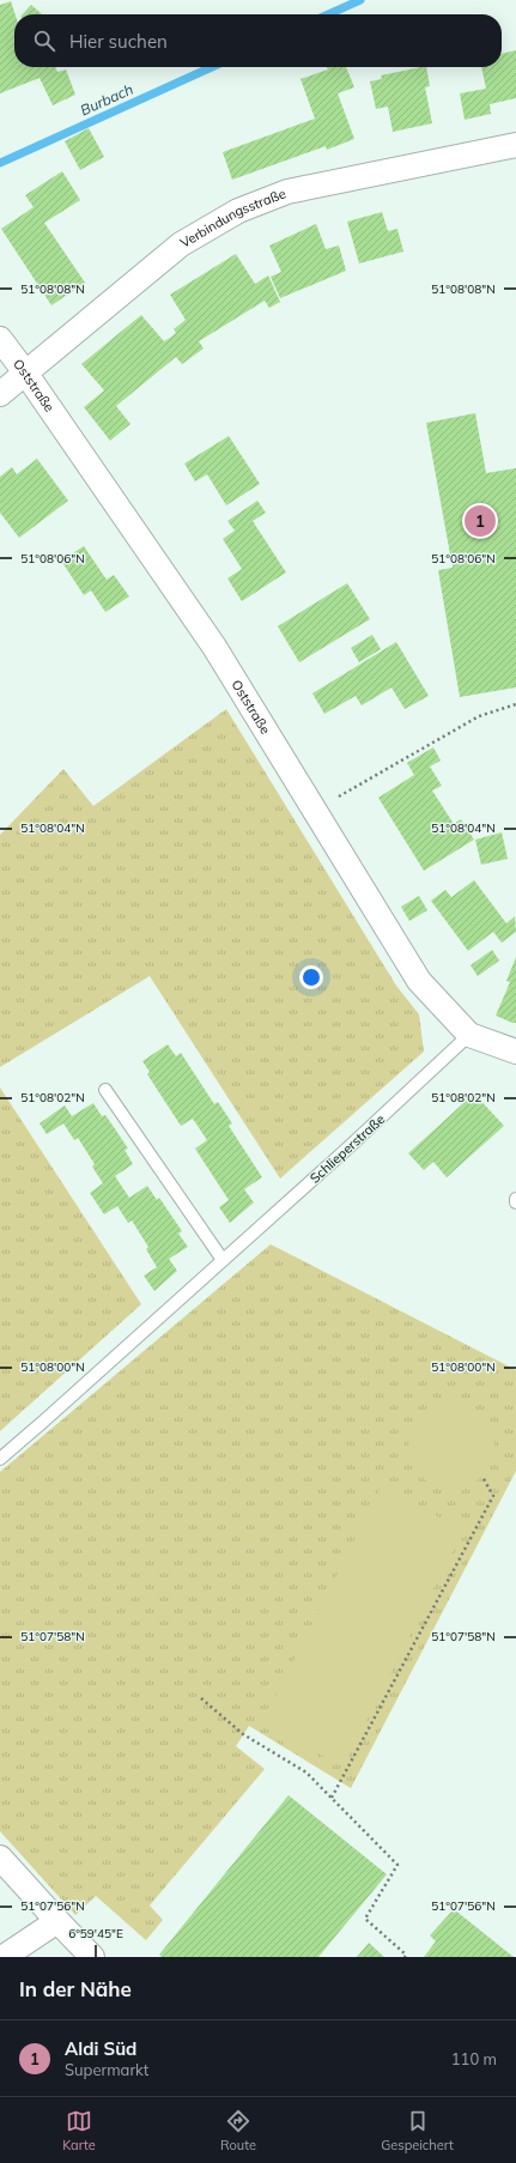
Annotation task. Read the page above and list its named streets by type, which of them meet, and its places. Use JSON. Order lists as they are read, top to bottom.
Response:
{
  "streets": {
    "street": ["Verbindungsstraße", "Oststraße"],
    "lane": ["Schlieperstraße"]
  },
  "crossings": [
    ["Verbindungsstraße", "Oststraße"],
    ["Oststraße", "Schlieperstraße"]
  ],
  "water": ["Burbach"],
  "page": {
    "search": "Hier suchen",
    "pins": "1",
    "heading": "In der Nähe",
    "list": [
      {
        "mark": "1",
        "name": "Aldi Süd",
        "note": "Supermarkt",
        "value": "110 m"
      }
    ],
    "nav": ["Karte", "Route", "Gespeichert"]
  },
  "coordinates": [
    "51°08'08\"N",
    "51°08'06\"N",
    "51°08'04\"N",
    "51°08'02\"N",
    "51°08'00\"N",
    "51°07'58\"N",
    "51°07'56\"N",
    "6°59'45\"E"
  ]
}
